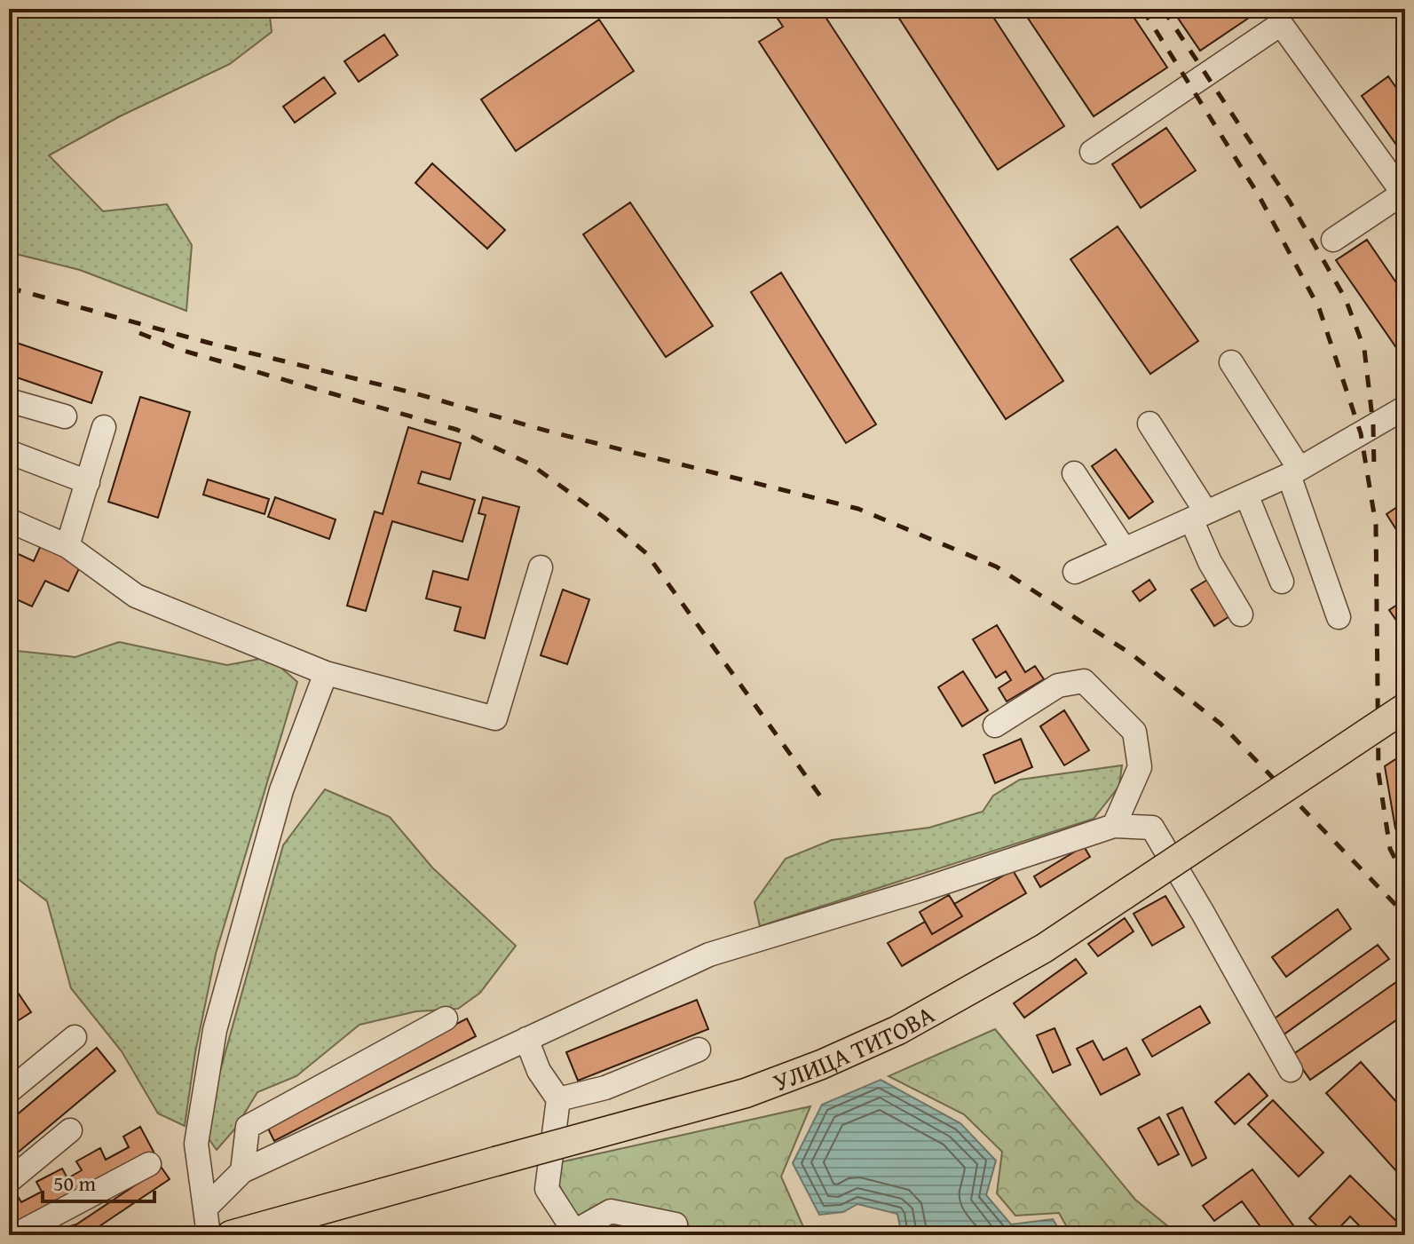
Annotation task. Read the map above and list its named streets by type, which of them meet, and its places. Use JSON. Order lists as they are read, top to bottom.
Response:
{
  "streets": {
    "main road": ["УЛИЦА ТИТОВА"]
  },
  "scale_bar": "50 m"
}
